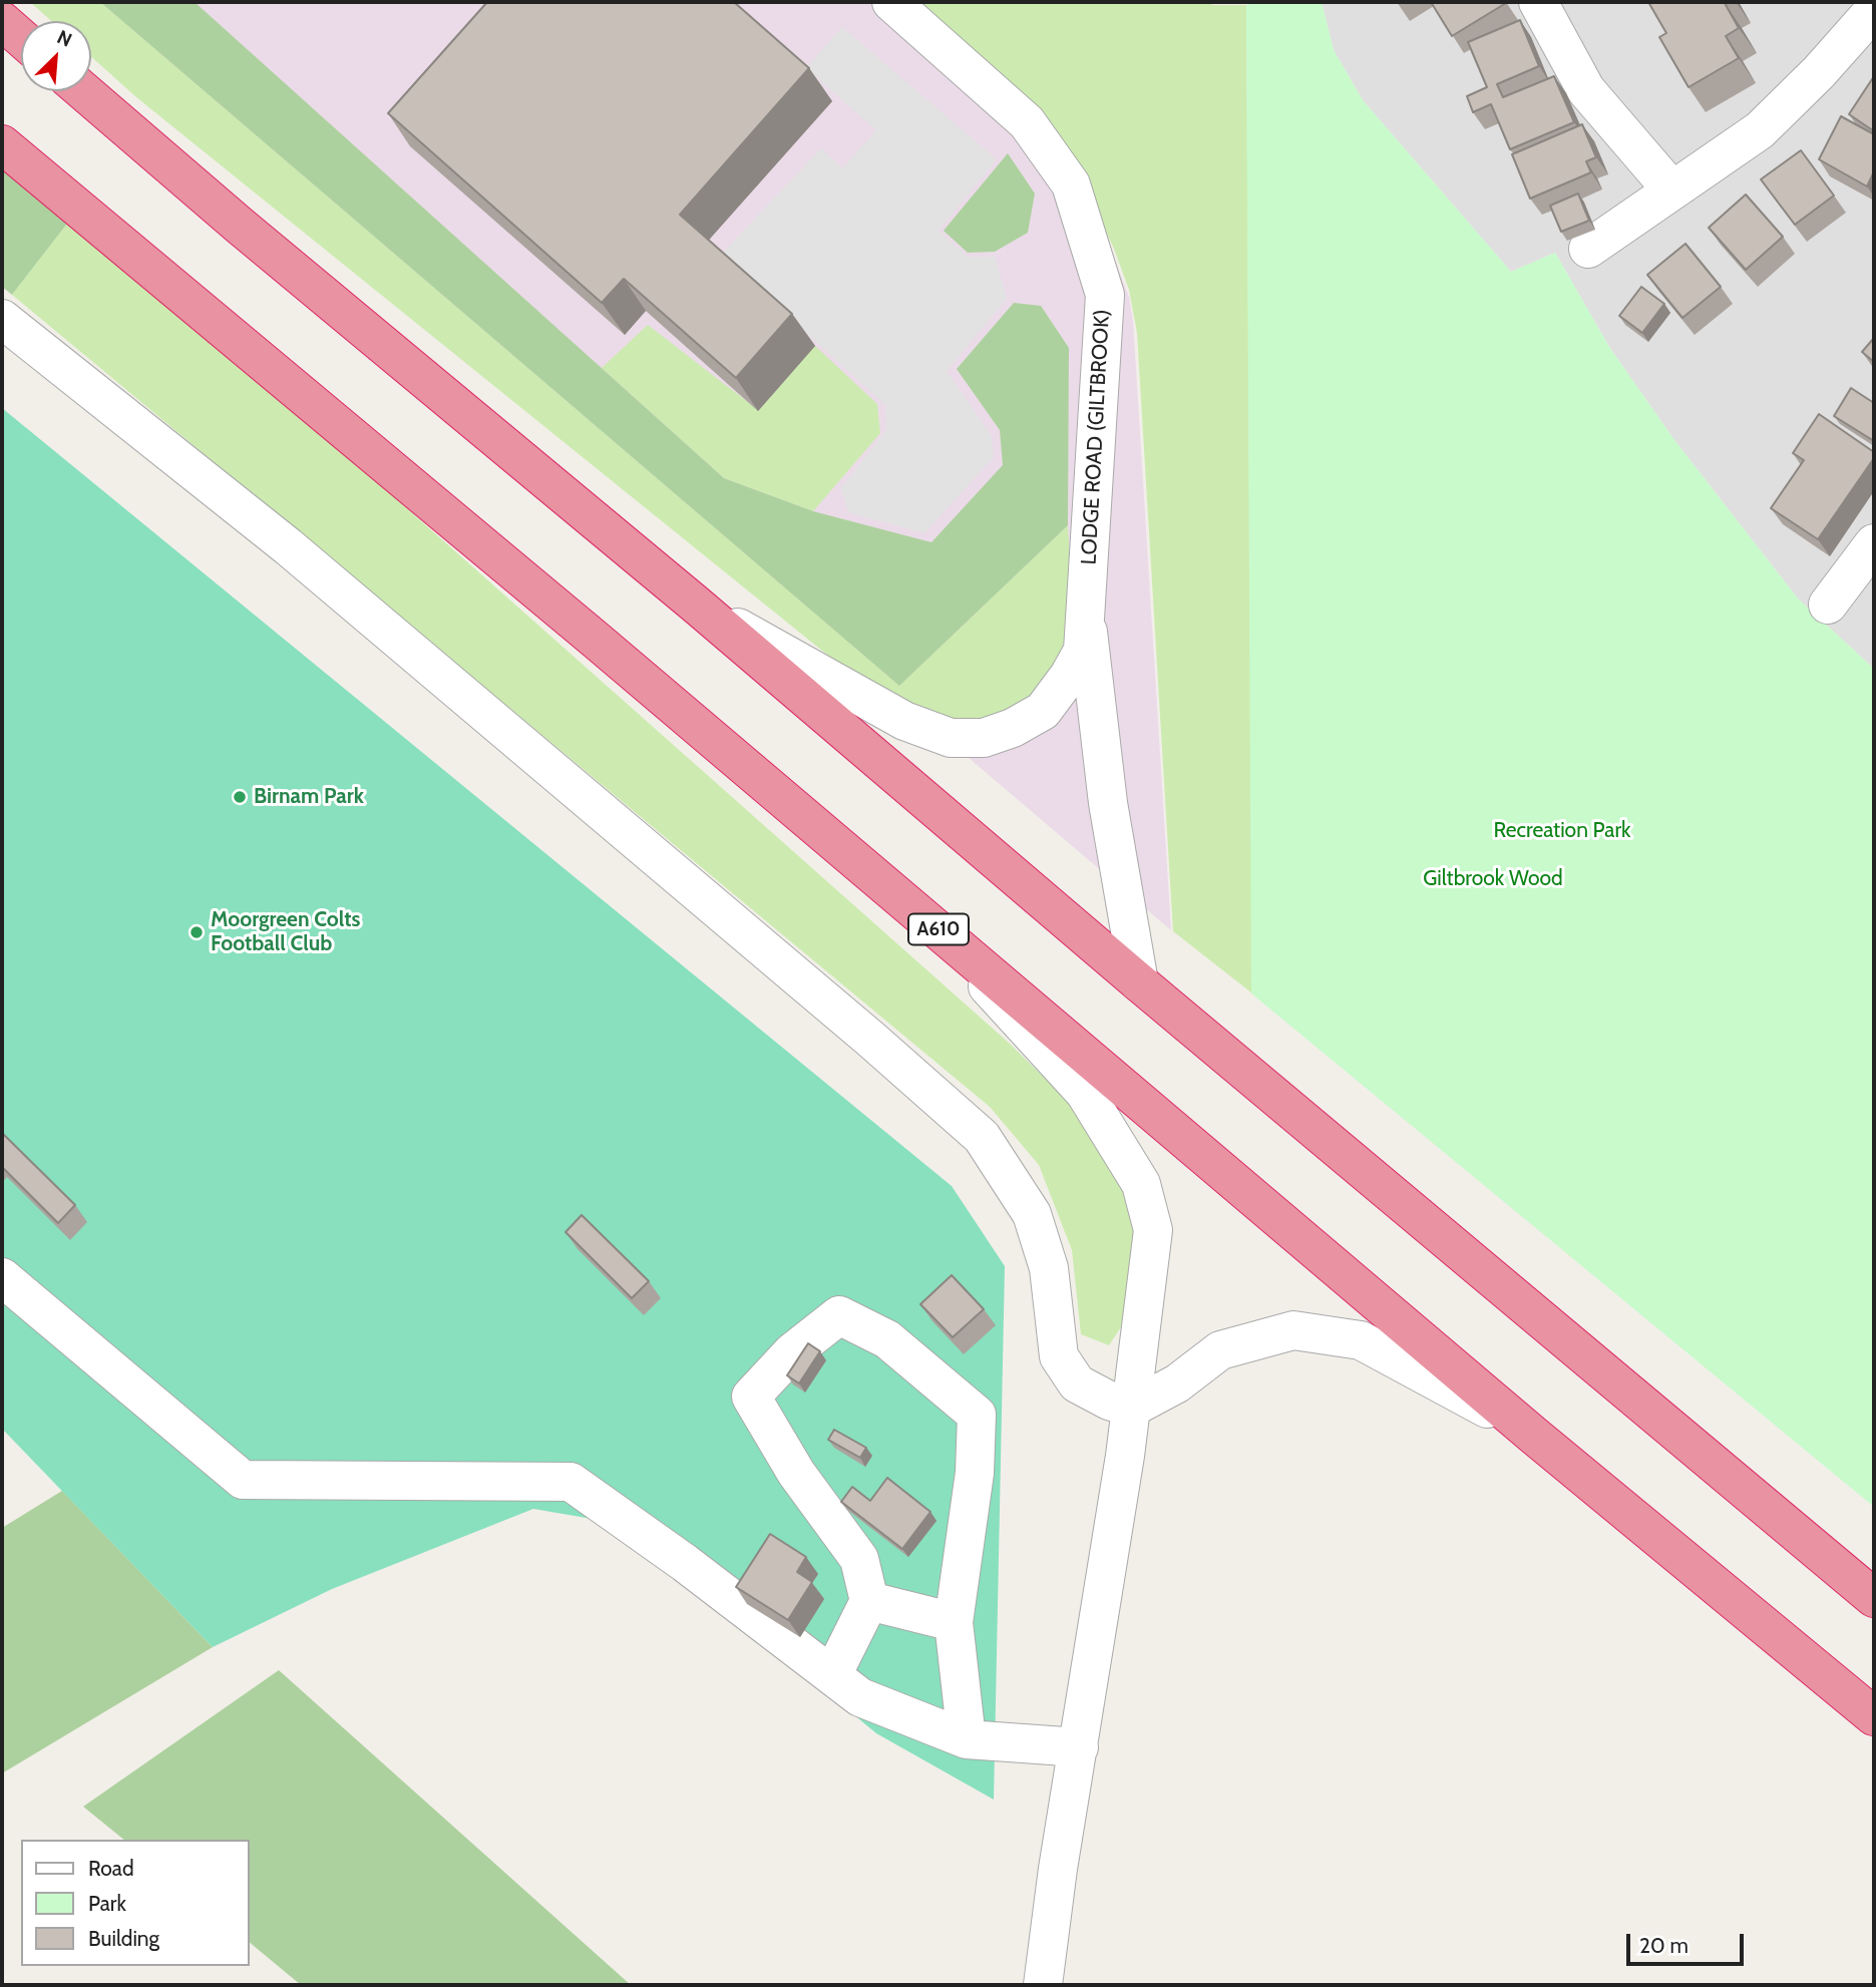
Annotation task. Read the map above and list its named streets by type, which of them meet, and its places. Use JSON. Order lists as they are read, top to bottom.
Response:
{
  "streets": {
    "highway": ["A610"],
    "street": ["LODGE ROAD (GILTBROOK)"]
  },
  "parks": ["Recreation Park", "Giltbrook Wood"],
  "places": ["Birnam Park", "Moorgreen Colts Football Club"],
  "legend": ["Road", "Park", "Building"],
  "scale_bar": "20 m",
  "north": "top right"
}
